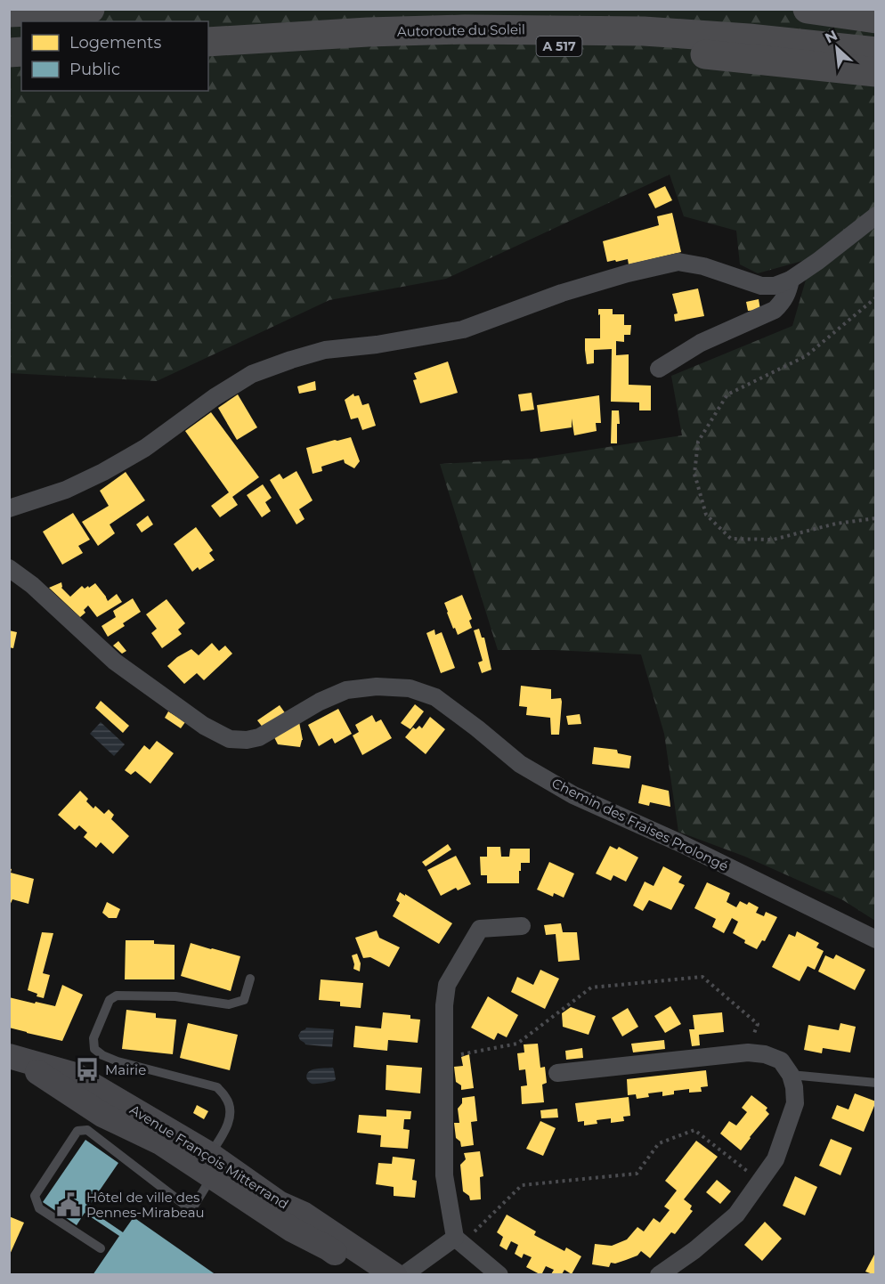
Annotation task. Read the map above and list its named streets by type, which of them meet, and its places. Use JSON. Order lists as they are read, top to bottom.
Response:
{
  "streets": {
    "highway": ["Autoroute du Soleil", "A 517"],
    "main road": ["Avenue François Mitterrand"],
    "street": ["Chemin des Fraises Prolongé"]
  },
  "crossings": [
    ["Autoroute du Soleil", "A 517"]
  ],
  "places": {
    "bus stop": ["Mairie"],
    "public building": ["Hôtel de ville des Pennes-Mirabeau"]
  },
  "legend": ["Logements", "Public"],
  "north": "top left"
}
